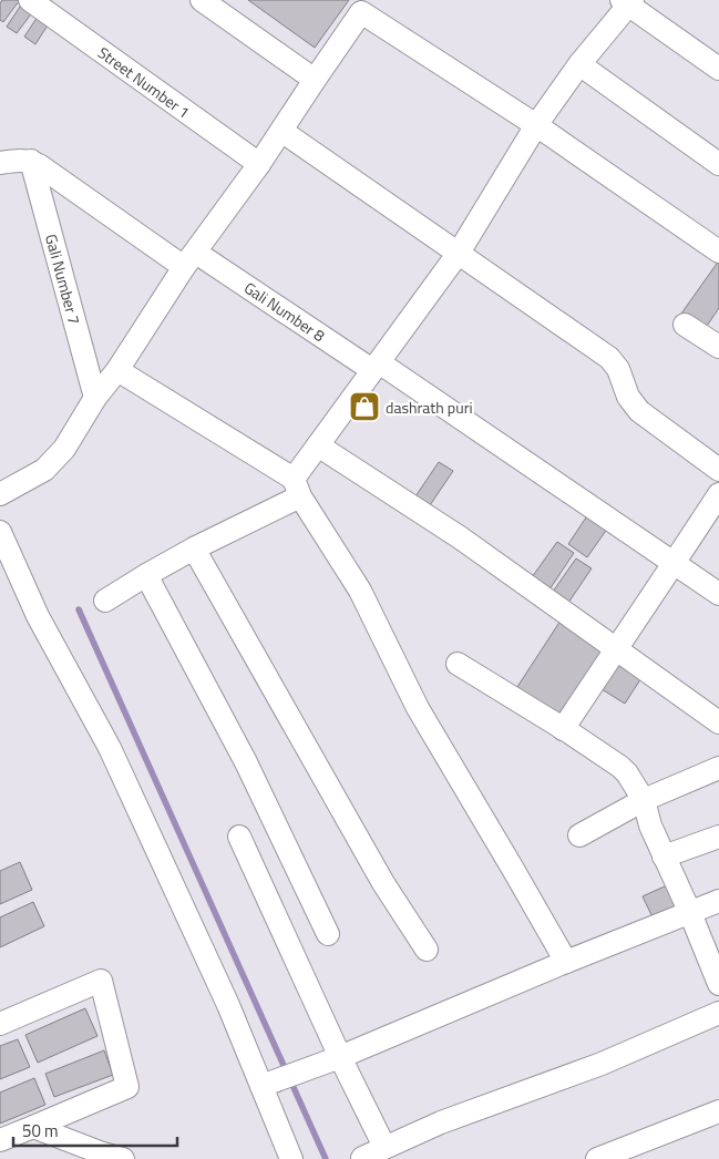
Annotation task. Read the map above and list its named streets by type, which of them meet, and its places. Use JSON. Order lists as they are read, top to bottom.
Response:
{
  "streets": {
    "street": ["Street Number 1", "Gali Number 7", "Gali Number 8"]
  },
  "crossings": [
    ["Gali Number 7", "Gali Number 8"]
  ],
  "places": {
    "shop": ["dashrath puri"]
  },
  "scale_bar": "50 m"
}
